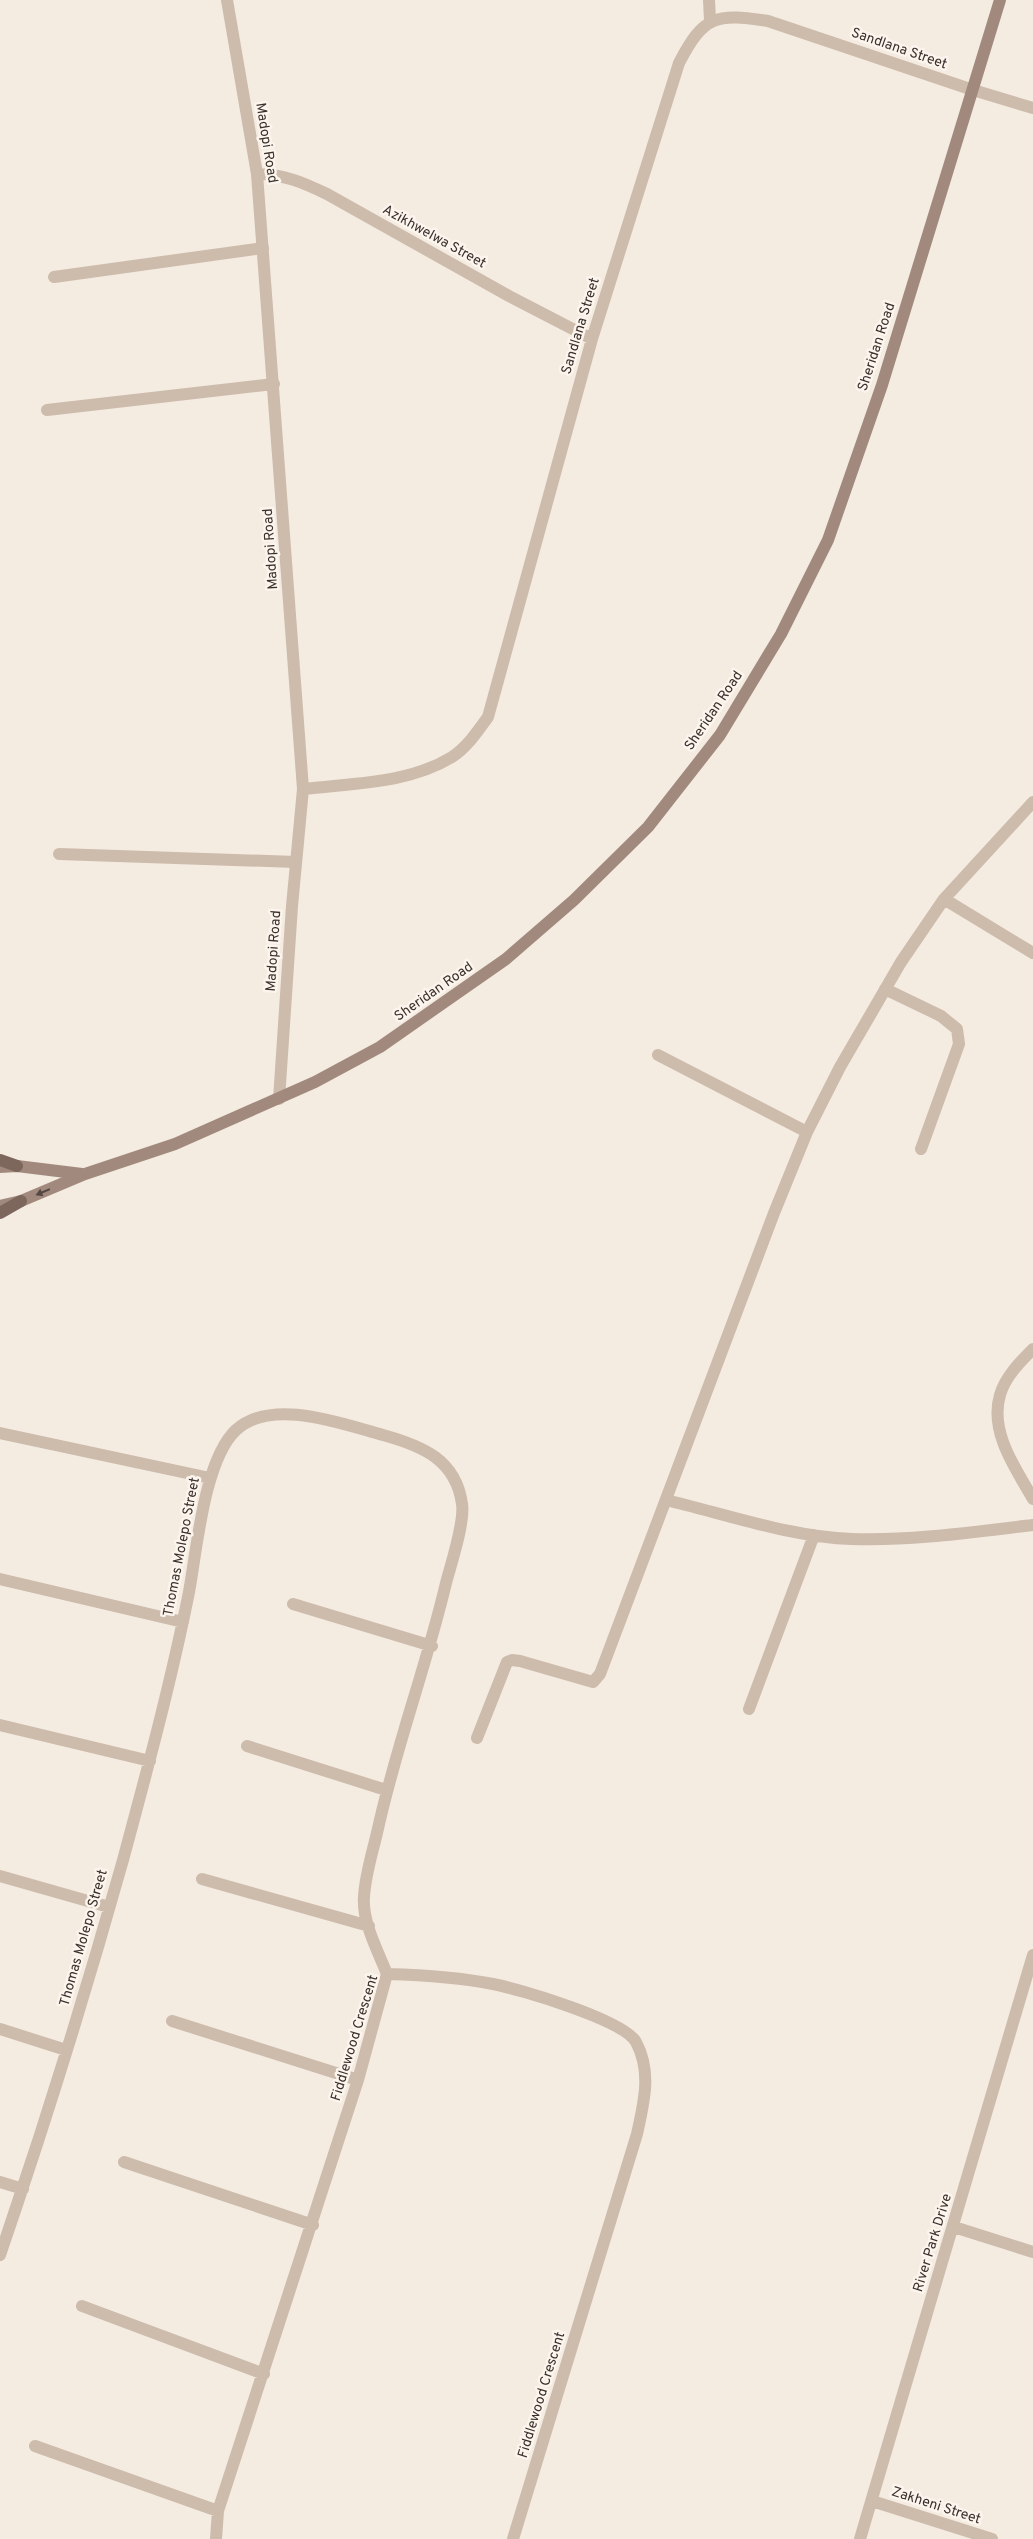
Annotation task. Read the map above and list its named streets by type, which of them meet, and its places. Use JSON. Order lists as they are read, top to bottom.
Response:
{
  "streets": {
    "street": [
      "Sandlana Street",
      "Madopi Road",
      "Azikhwelwa Street",
      "Sheridan Road",
      "Thomas Molepo Street",
      "Fiddlewood Crescent",
      "River Park Drive",
      "Zakheni Street"
    ]
  },
  "crossings": [
    ["Sandlana Street", "Madopi Road"],
    ["Sandlana Street", "Azikhwelwa Street"],
    ["Sandlana Street", "Sheridan Road"],
    ["Madopi Road", "Azikhwelwa Street"],
    ["Madopi Road", "Sheridan Road"],
    ["Thomas Molepo Street", "Fiddlewood Crescent"],
    ["River Park Drive", "Zakheni Street"]
  ]
}
